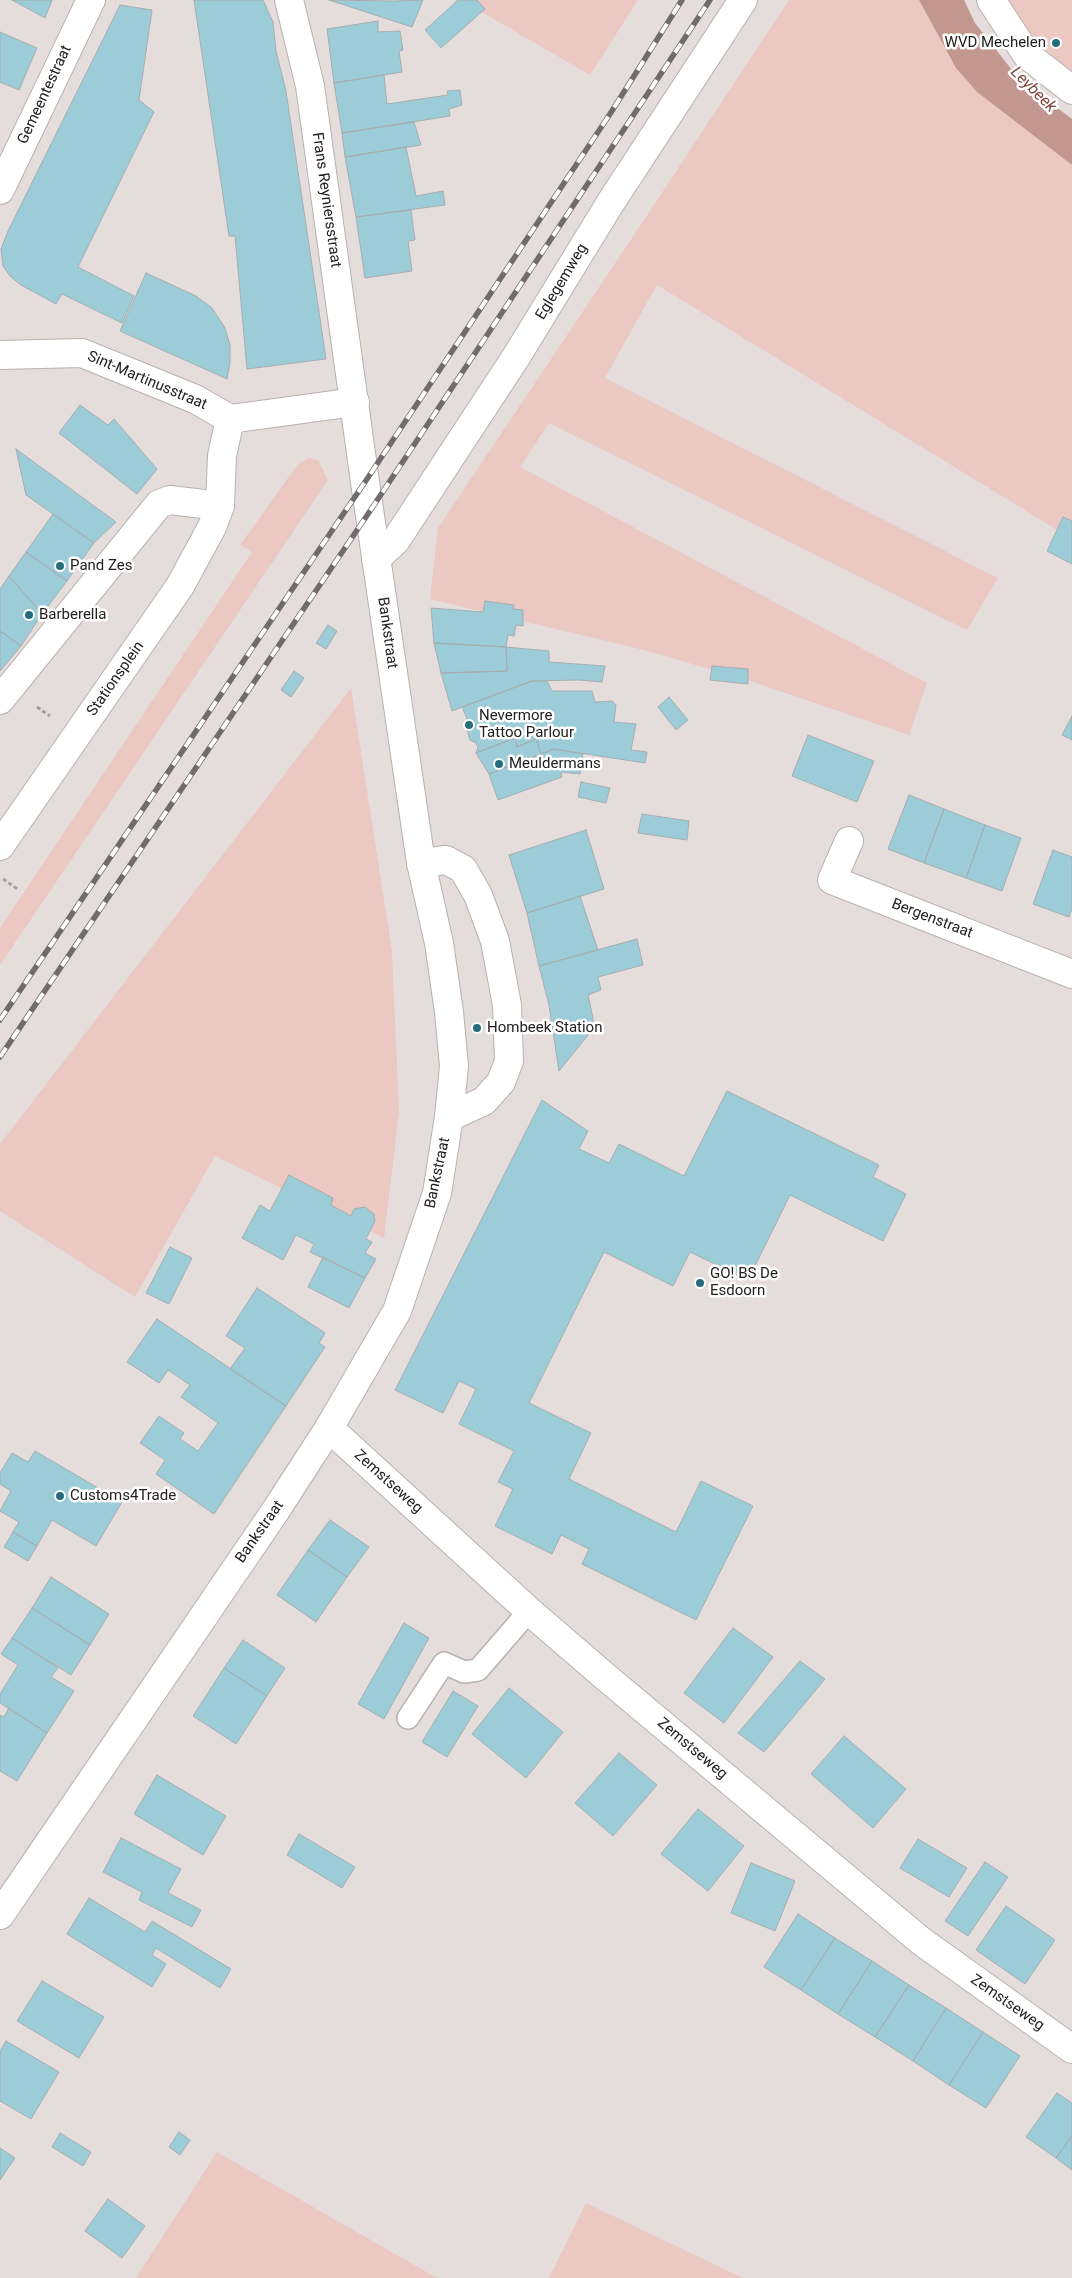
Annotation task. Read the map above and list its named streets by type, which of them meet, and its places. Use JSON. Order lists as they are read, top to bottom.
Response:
{
  "streets": {
    "street": [
      "Gemeentestraat",
      "Frans Reyniersstraat",
      "Eglegemweg",
      "Sint-Martinusstraat",
      "Bankstraat",
      "Stationsplein",
      "Bergenstraat",
      "Zemstseweg"
    ]
  },
  "crossings": [
    ["Frans Reyniersstraat", "Bankstraat"],
    ["Eglegemweg", "Bankstraat"],
    ["Sint-Martinusstraat", "Stationsplein"],
    ["Bankstraat", "Zemstseweg"]
  ],
  "water": ["Leybeek"],
  "places": [
    "WVD Mechelen",
    "Pand Zes",
    "Barberella",
    "Nevermore Tattoo Parlour",
    "Meuldermans",
    "Hombeek Station",
    "GO! BS De Esdoorn",
    "Customs4Trade"
  ]
}
